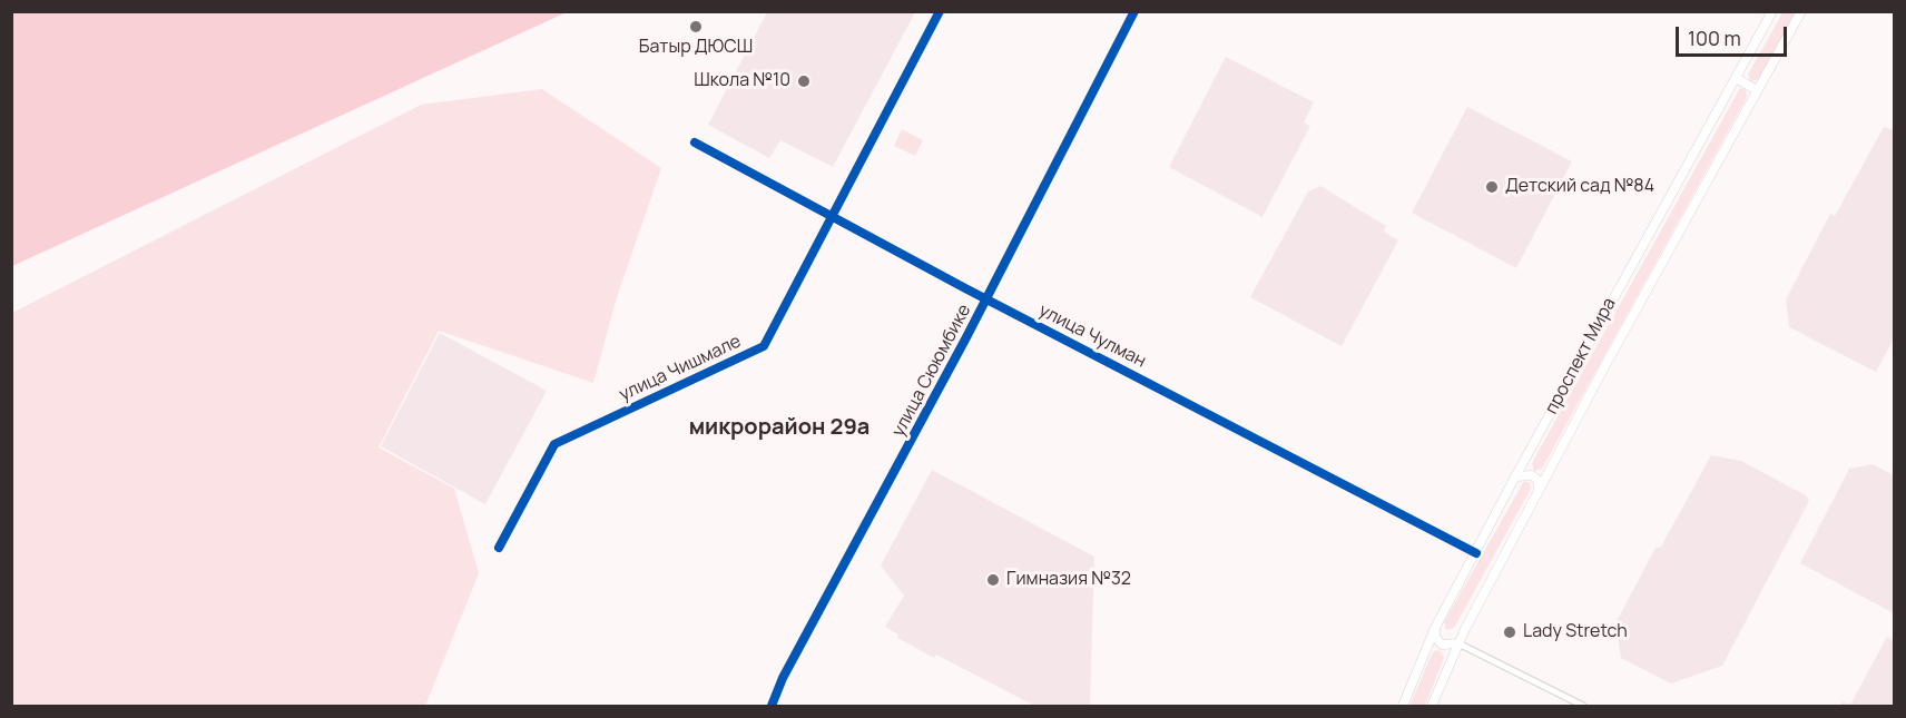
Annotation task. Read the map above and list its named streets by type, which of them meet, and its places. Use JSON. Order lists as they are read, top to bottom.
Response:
{
  "streets": {
    "main road": ["проспект Мира"],
    "street": ["улица Чулман", "улица Чишмале", "улица Сююмбике"]
  },
  "crossings": [
    ["улица Чулман", "проспект Мира"],
    ["улица Чулман", "улица Чишмале"],
    ["улица Чулман", "улица Сююмбике"]
  ],
  "districts": ["микрорайон 29а"],
  "places": [
    "Батыр ДЮСШ",
    "Школа №10",
    "Детский сад №84",
    "Гимназия №32",
    "Lady Stretch"
  ],
  "scale_bar": "100 m"
}
